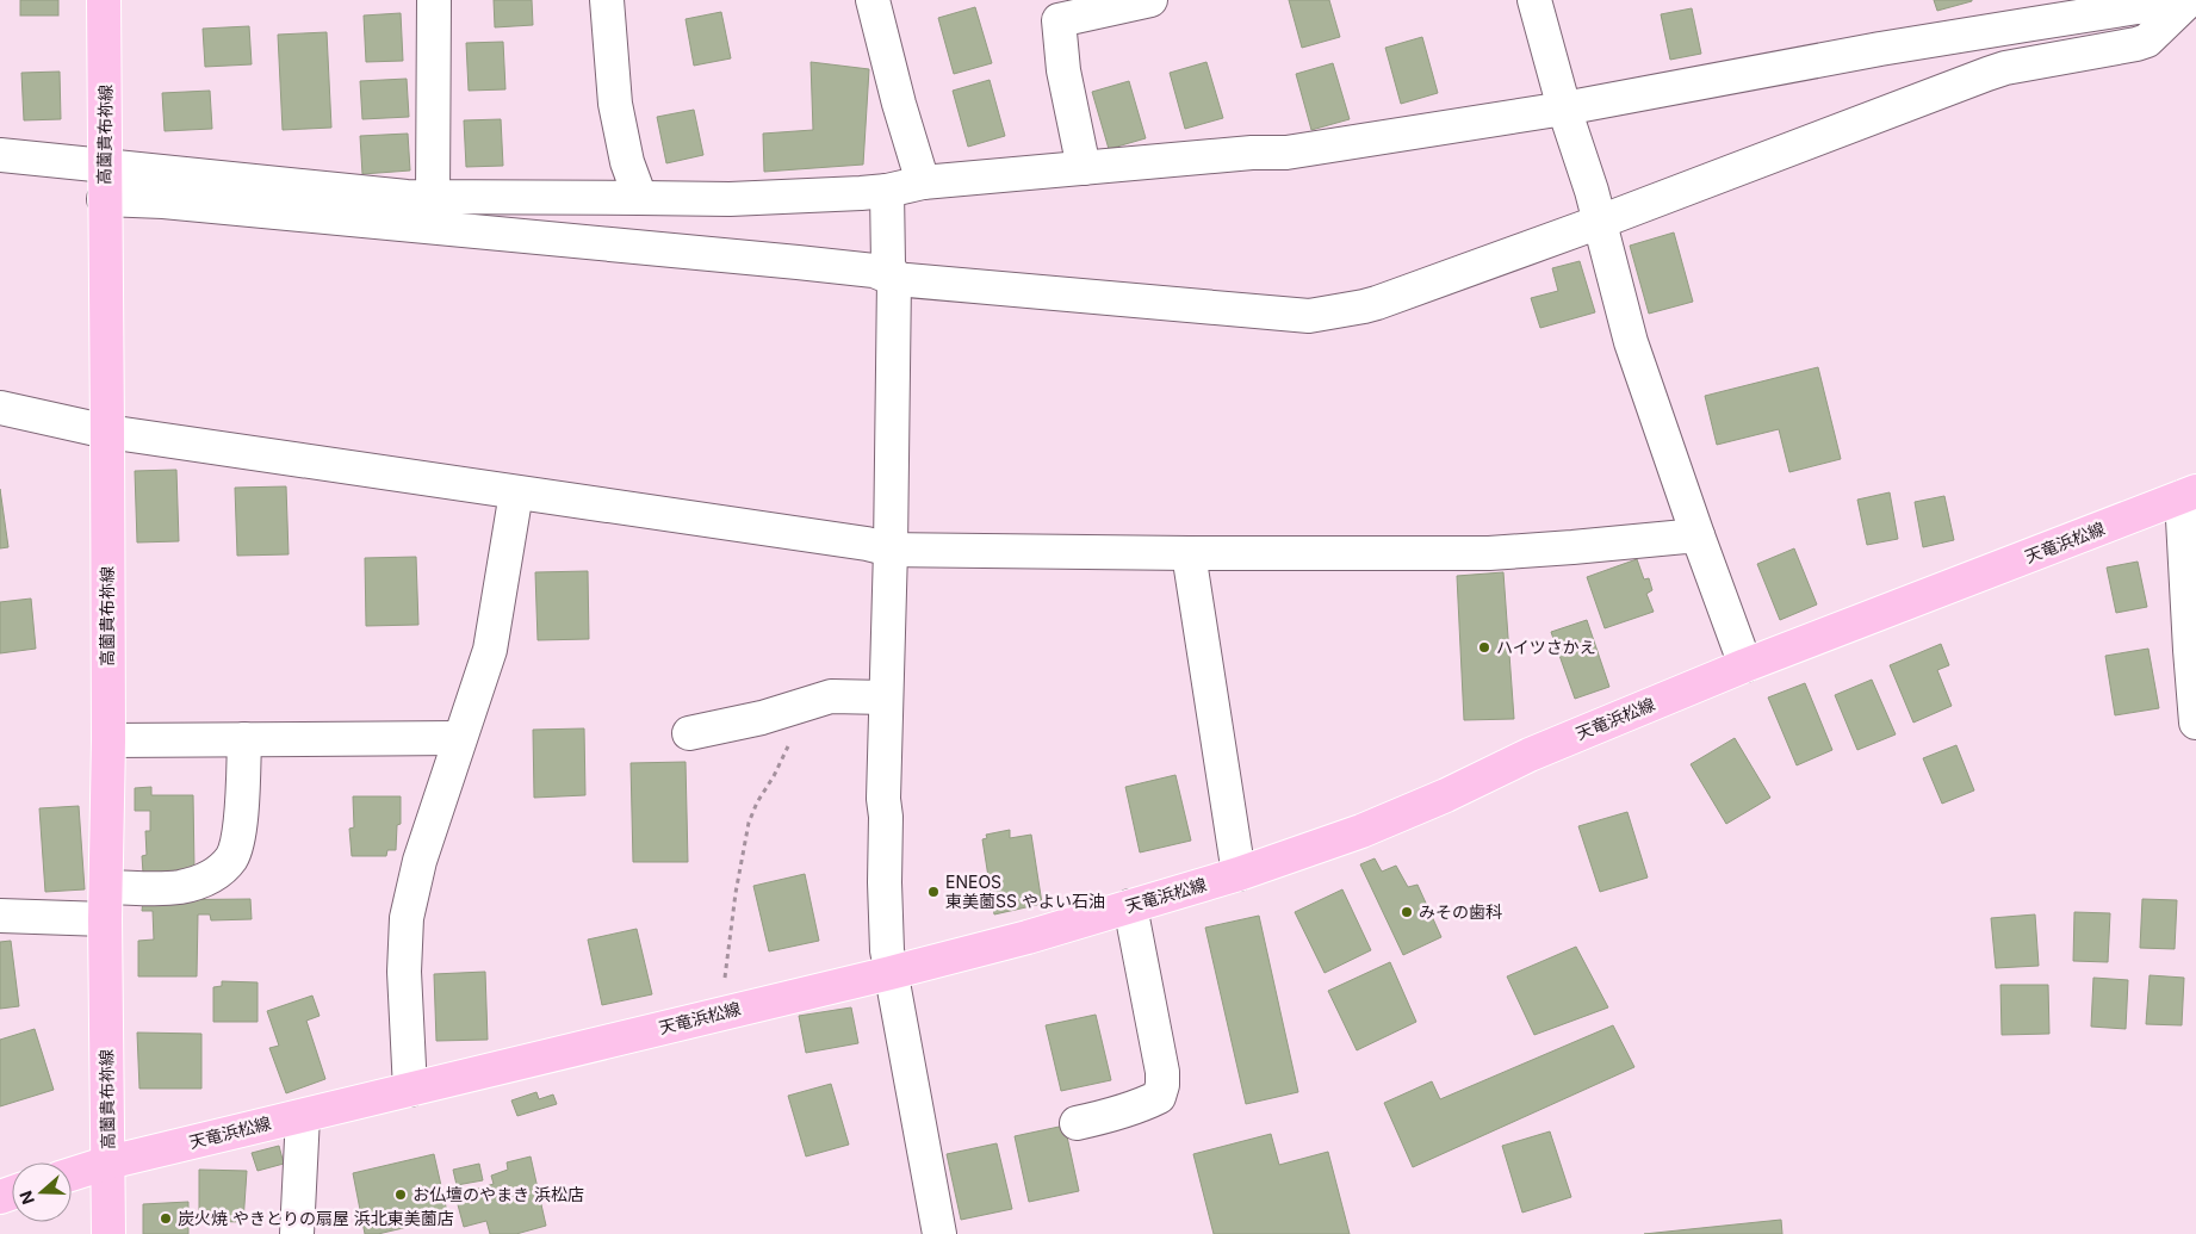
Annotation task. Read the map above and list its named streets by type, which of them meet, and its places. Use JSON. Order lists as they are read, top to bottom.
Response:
{
  "streets": {
    "main road": ["高薗貴布祢線", "天竜浜松線"]
  },
  "crossings": [
    ["高薗貴布祢線", "天竜浜松線"]
  ],
  "places": [
    "ハイツさかえ",
    "ENEOS 東美薗SS やよい石油",
    "みその歯科",
    "お仏壇のやまき 浜松店",
    "炭火焼 やきとりの扇屋 浜北東美薗店"
  ],
  "north": "left"
}
